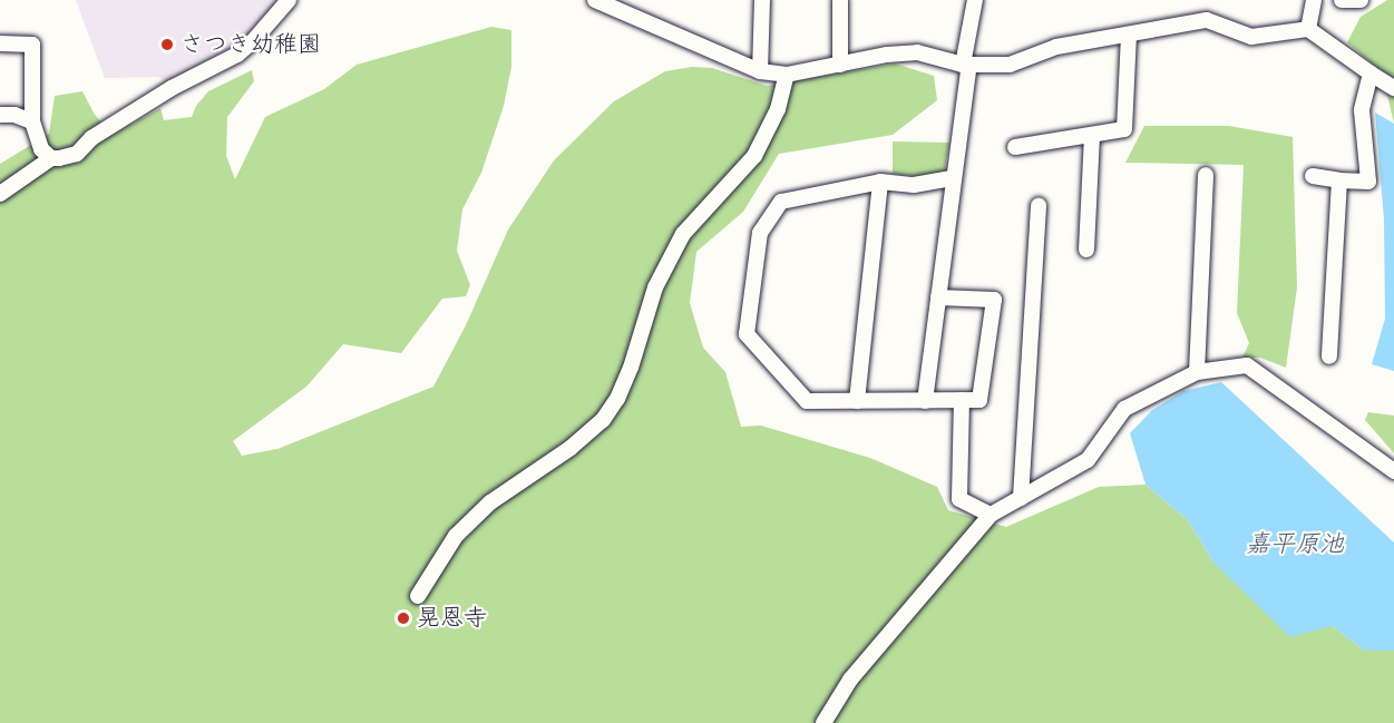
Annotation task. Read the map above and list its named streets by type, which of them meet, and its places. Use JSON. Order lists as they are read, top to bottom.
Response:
{
  "water": ["嘉平原池"],
  "places": ["さつき幼稚園", "晃恩寺"]
}
